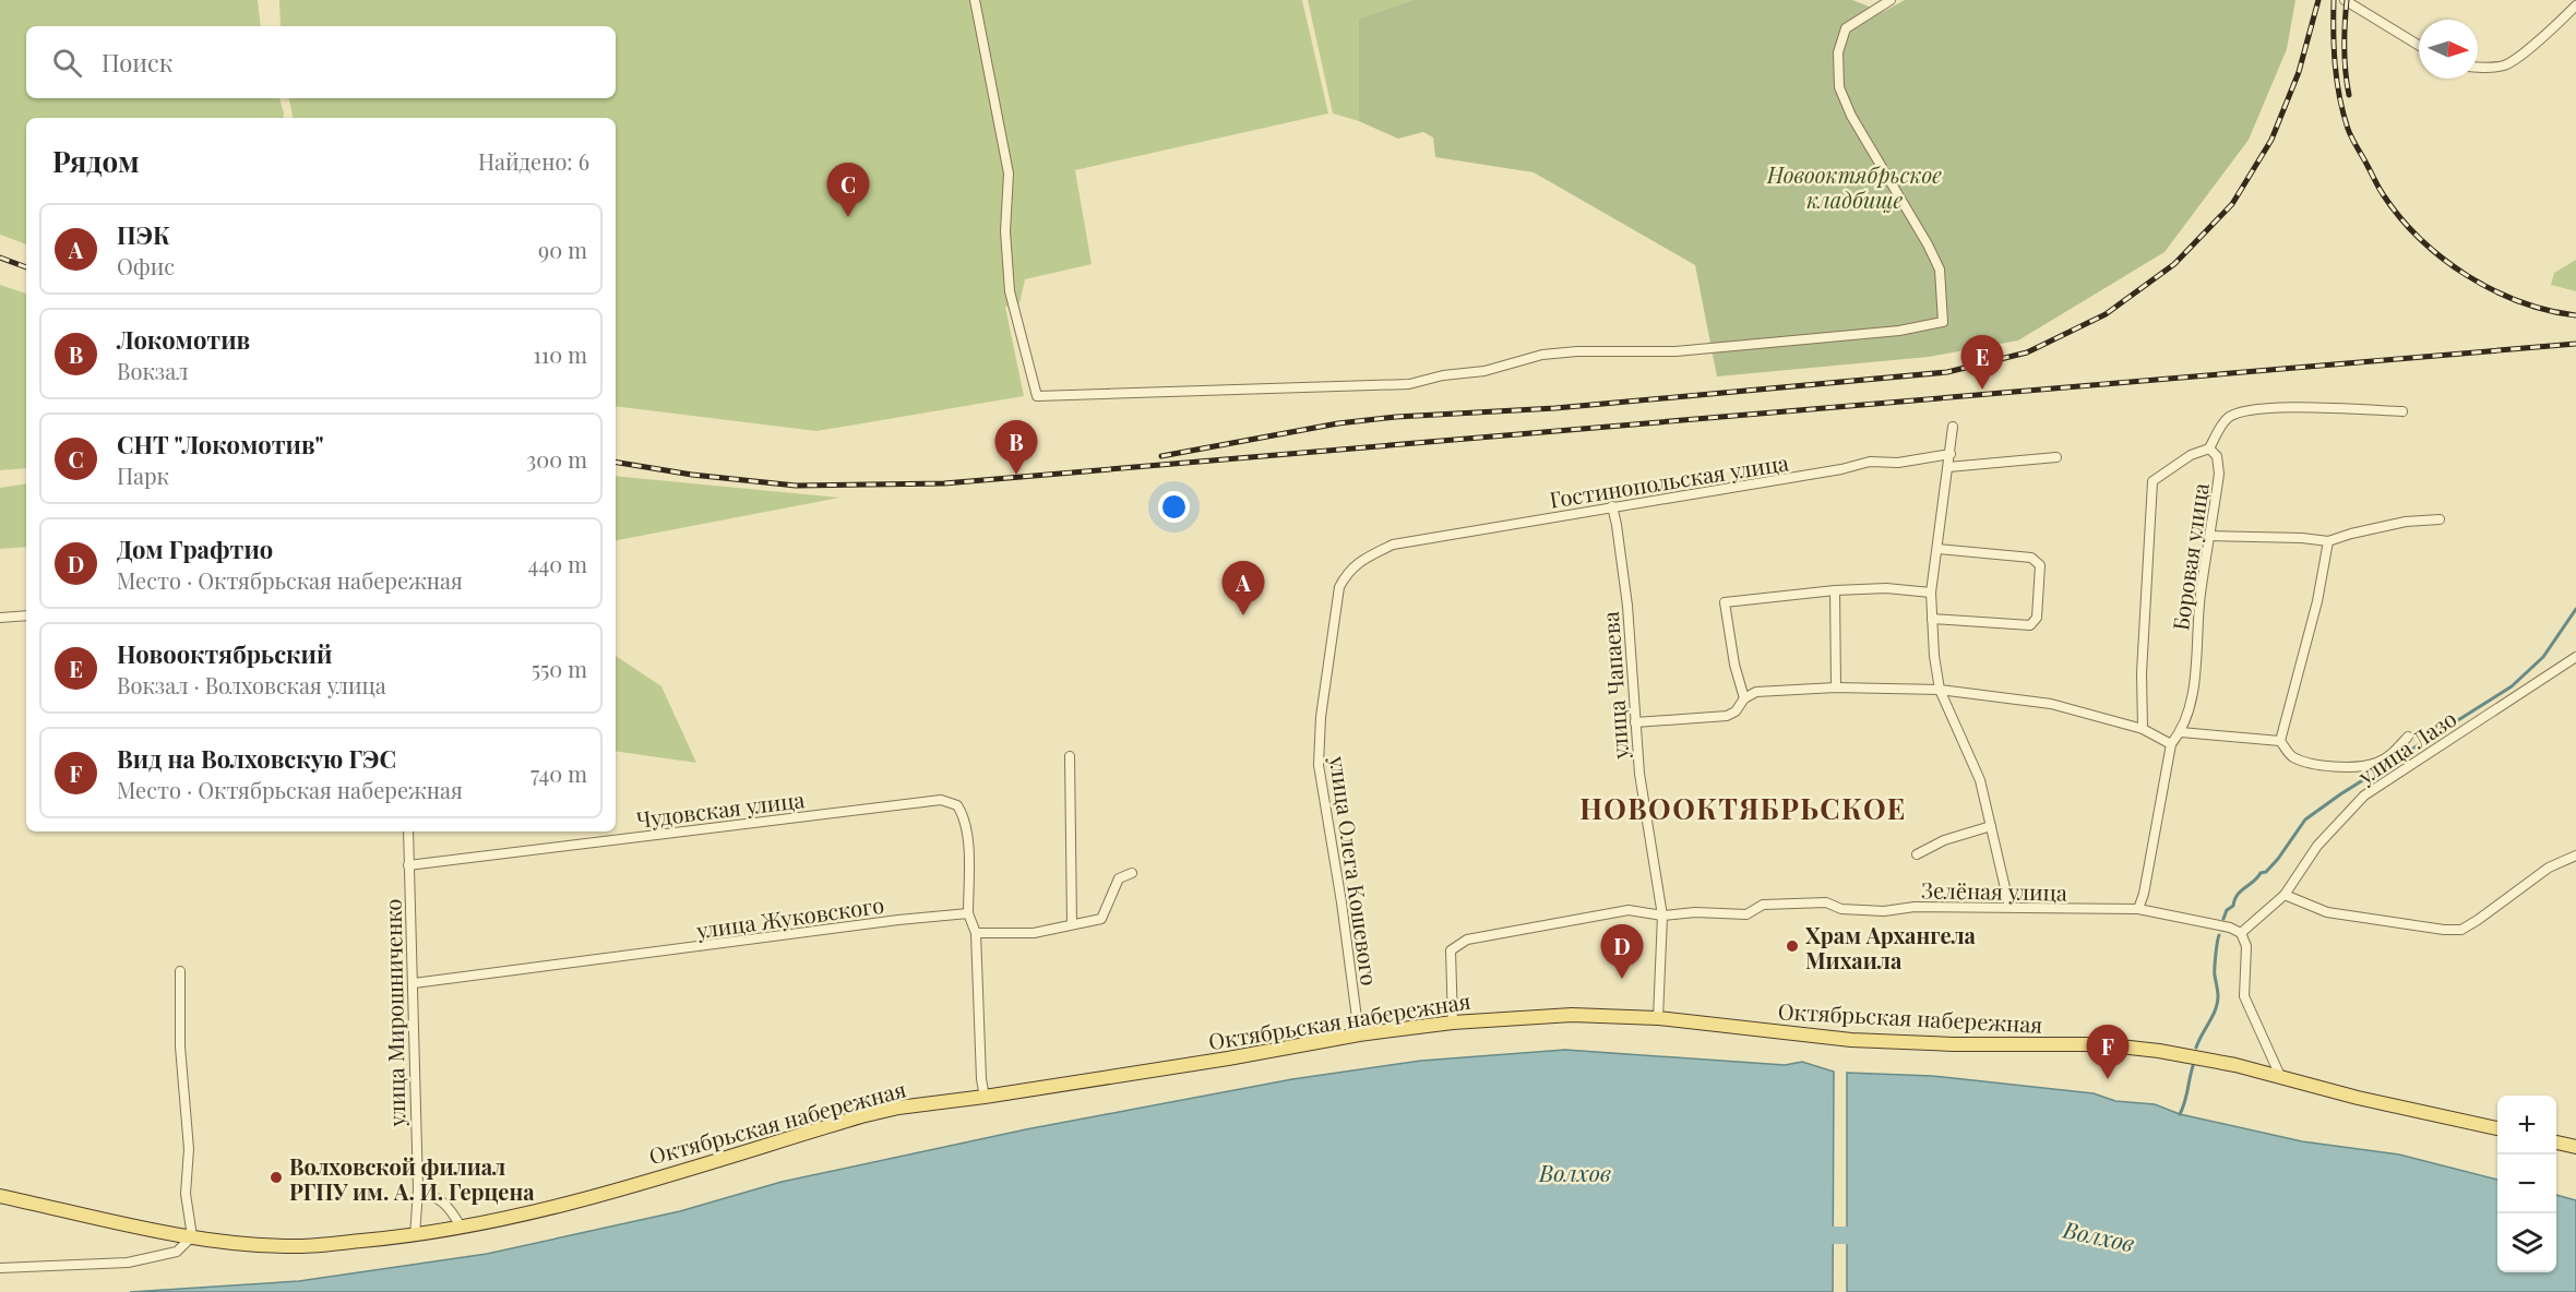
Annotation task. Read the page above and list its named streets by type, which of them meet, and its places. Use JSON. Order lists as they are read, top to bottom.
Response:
{
  "streets": {
    "main road": ["Октябрьская набережная"],
    "street": [
      "Гостинопольская улица",
      "Боровая улица",
      "улица Чапаева",
      "улица Лазо",
      "Чудовская улица",
      "улица Олега Кошевого",
      "Зелёная улица",
      "улица Жуковского",
      "улица Мирошниченко"
    ]
  },
  "crossings": [
    ["Гостинопольская улица", "улица Чапаева"],
    ["Гостинопольская улица", "улица Олега Кошевого"],
    ["улица Чапаева", "Зелёная улица"],
    ["улица Чапаева", "Октябрьская набережная"],
    ["Чудовская улица", "улица Жуковского"],
    ["Чудовская улица", "улица Мирошниченко"],
    ["улица Олега Кошевого", "Октябрьская набережная"],
    ["Зелёная улица", "Октябрьская набережная"],
    ["улица Жуковского", "улица Мирошниченко"],
    ["улица Мирошниченко", "Октябрьская набережная"]
  ],
  "districts": ["НОВООКТЯБРЬСКОЕ"],
  "water": ["Волхов"],
  "parks": ["Новооктябрьское кладбище"],
  "places": ["Храм Архангела Михаила", "Волховской филиал РГПУ им. А. И. Герцена"],
  "north": "right",
  "page": {
    "search": "Поиск",
    "heading": ["Рядом", "Найдено: 6"],
    "pins": [
      "C",
      "E",
      "B",
      "A",
      "D",
      "F"
    ],
    "list": [
      {
        "mark": "A",
        "name": "ПЭК",
        "note": "Офис",
        "value": "90 m"
      },
      {
        "mark": "B",
        "name": "Локомотив",
        "note": "Вокзал",
        "value": "110 m"
      },
      {
        "mark": "C",
        "name": "СНТ \"Локомотив\"",
        "note": "Парк",
        "value": "300 m"
      },
      {
        "mark": "D",
        "name": "Дом Графтио",
        "note": "Место · Октябрьская набережная",
        "value": "440 m"
      },
      {
        "mark": "E",
        "name": "Новооктябрьский",
        "note": "Вокзал · Волховская улица",
        "value": "550 m"
      },
      {
        "mark": "F",
        "name": "Вид на Волховскую ГЭС",
        "note": "Место · Октябрьская набережная",
        "value": "740 m"
      }
    ],
    "map_buttons": ["+", "−"]
  }
}
